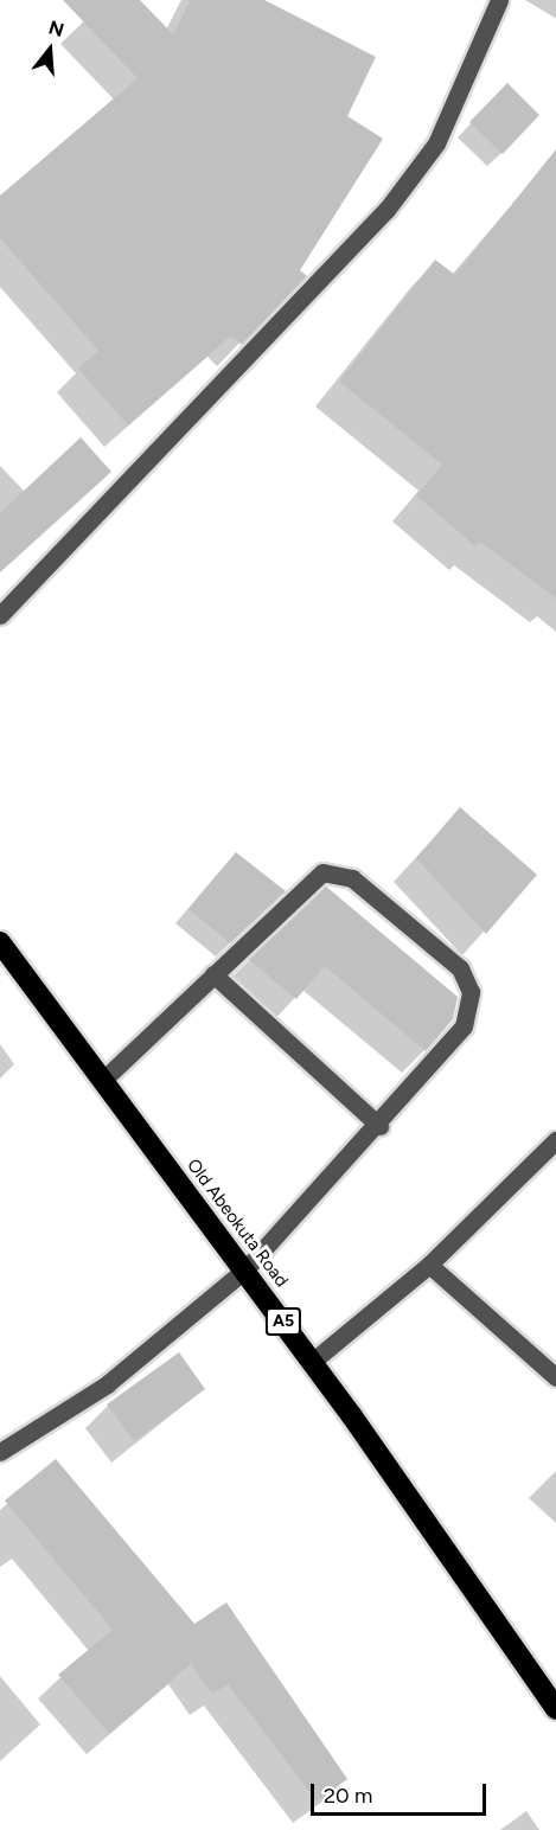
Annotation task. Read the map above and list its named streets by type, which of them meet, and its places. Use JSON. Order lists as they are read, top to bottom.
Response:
{
  "streets": {
    "highway": ["Old Abeokuta Road", "A5"]
  },
  "scale_bar": "20 m",
  "north": "top"
}
